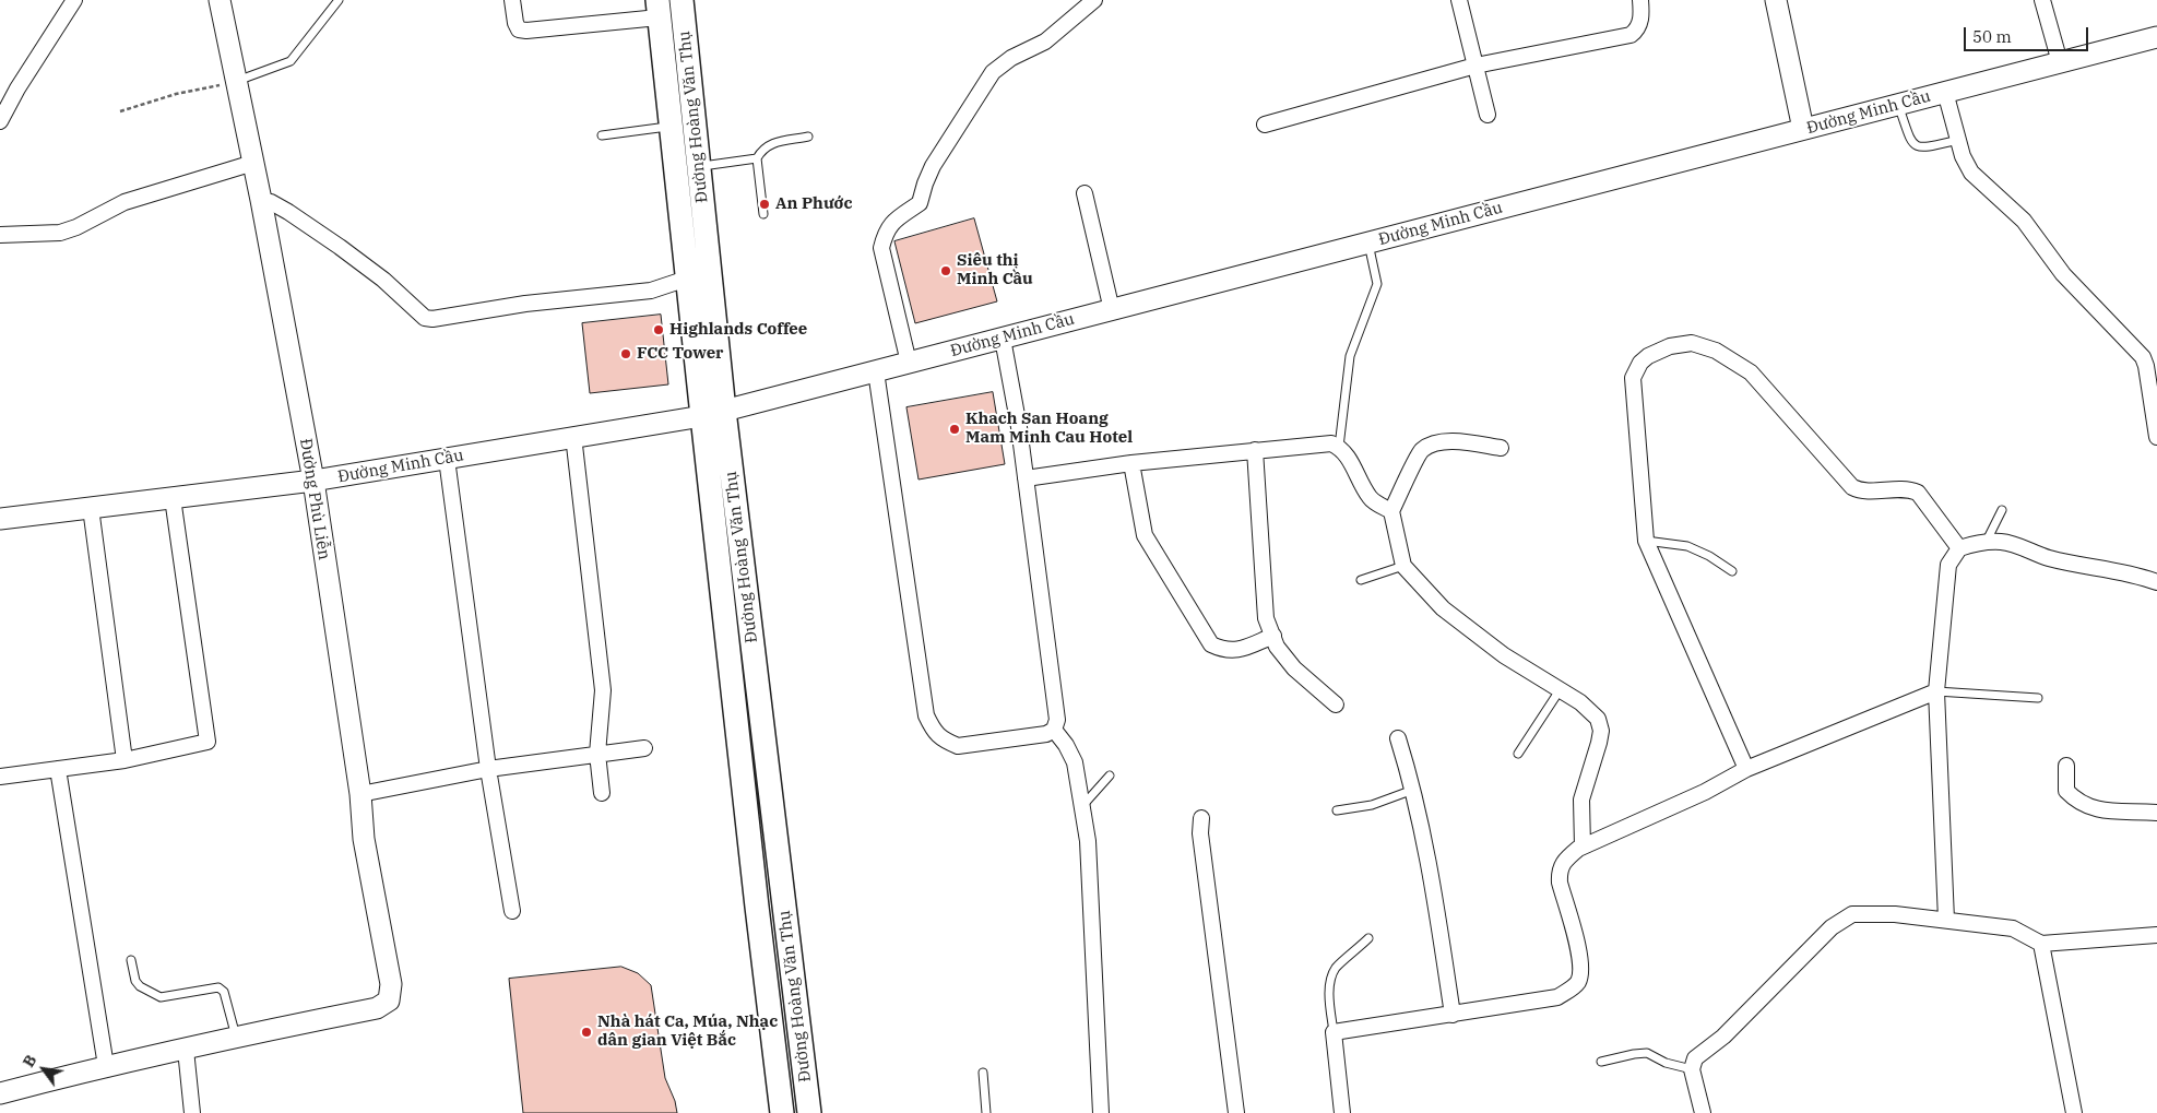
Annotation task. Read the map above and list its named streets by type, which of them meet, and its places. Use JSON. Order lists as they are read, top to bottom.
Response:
{
  "streets": {
    "main road": ["Đường Hoàng Văn Thụ"],
    "street": ["Đường Minh Cầu", "Đường Phù Liễn"]
  },
  "crossings": [
    ["Đường Minh Cầu", "Đường Hoàng Văn Thụ"],
    ["Đường Minh Cầu", "Đường Phù Liễn"]
  ],
  "places": [
    "An Phước",
    "Siêu thị Minh Cầu",
    "Highlands Coffee",
    "FCC Tower",
    "Khach San Hoang Mam Minh Cau Hotel",
    "Nhà hát Ca, Múa, Nhạc dân gian Việt Bắc"
  ],
  "scale_bar": "50 m",
  "north": "top left"
}
